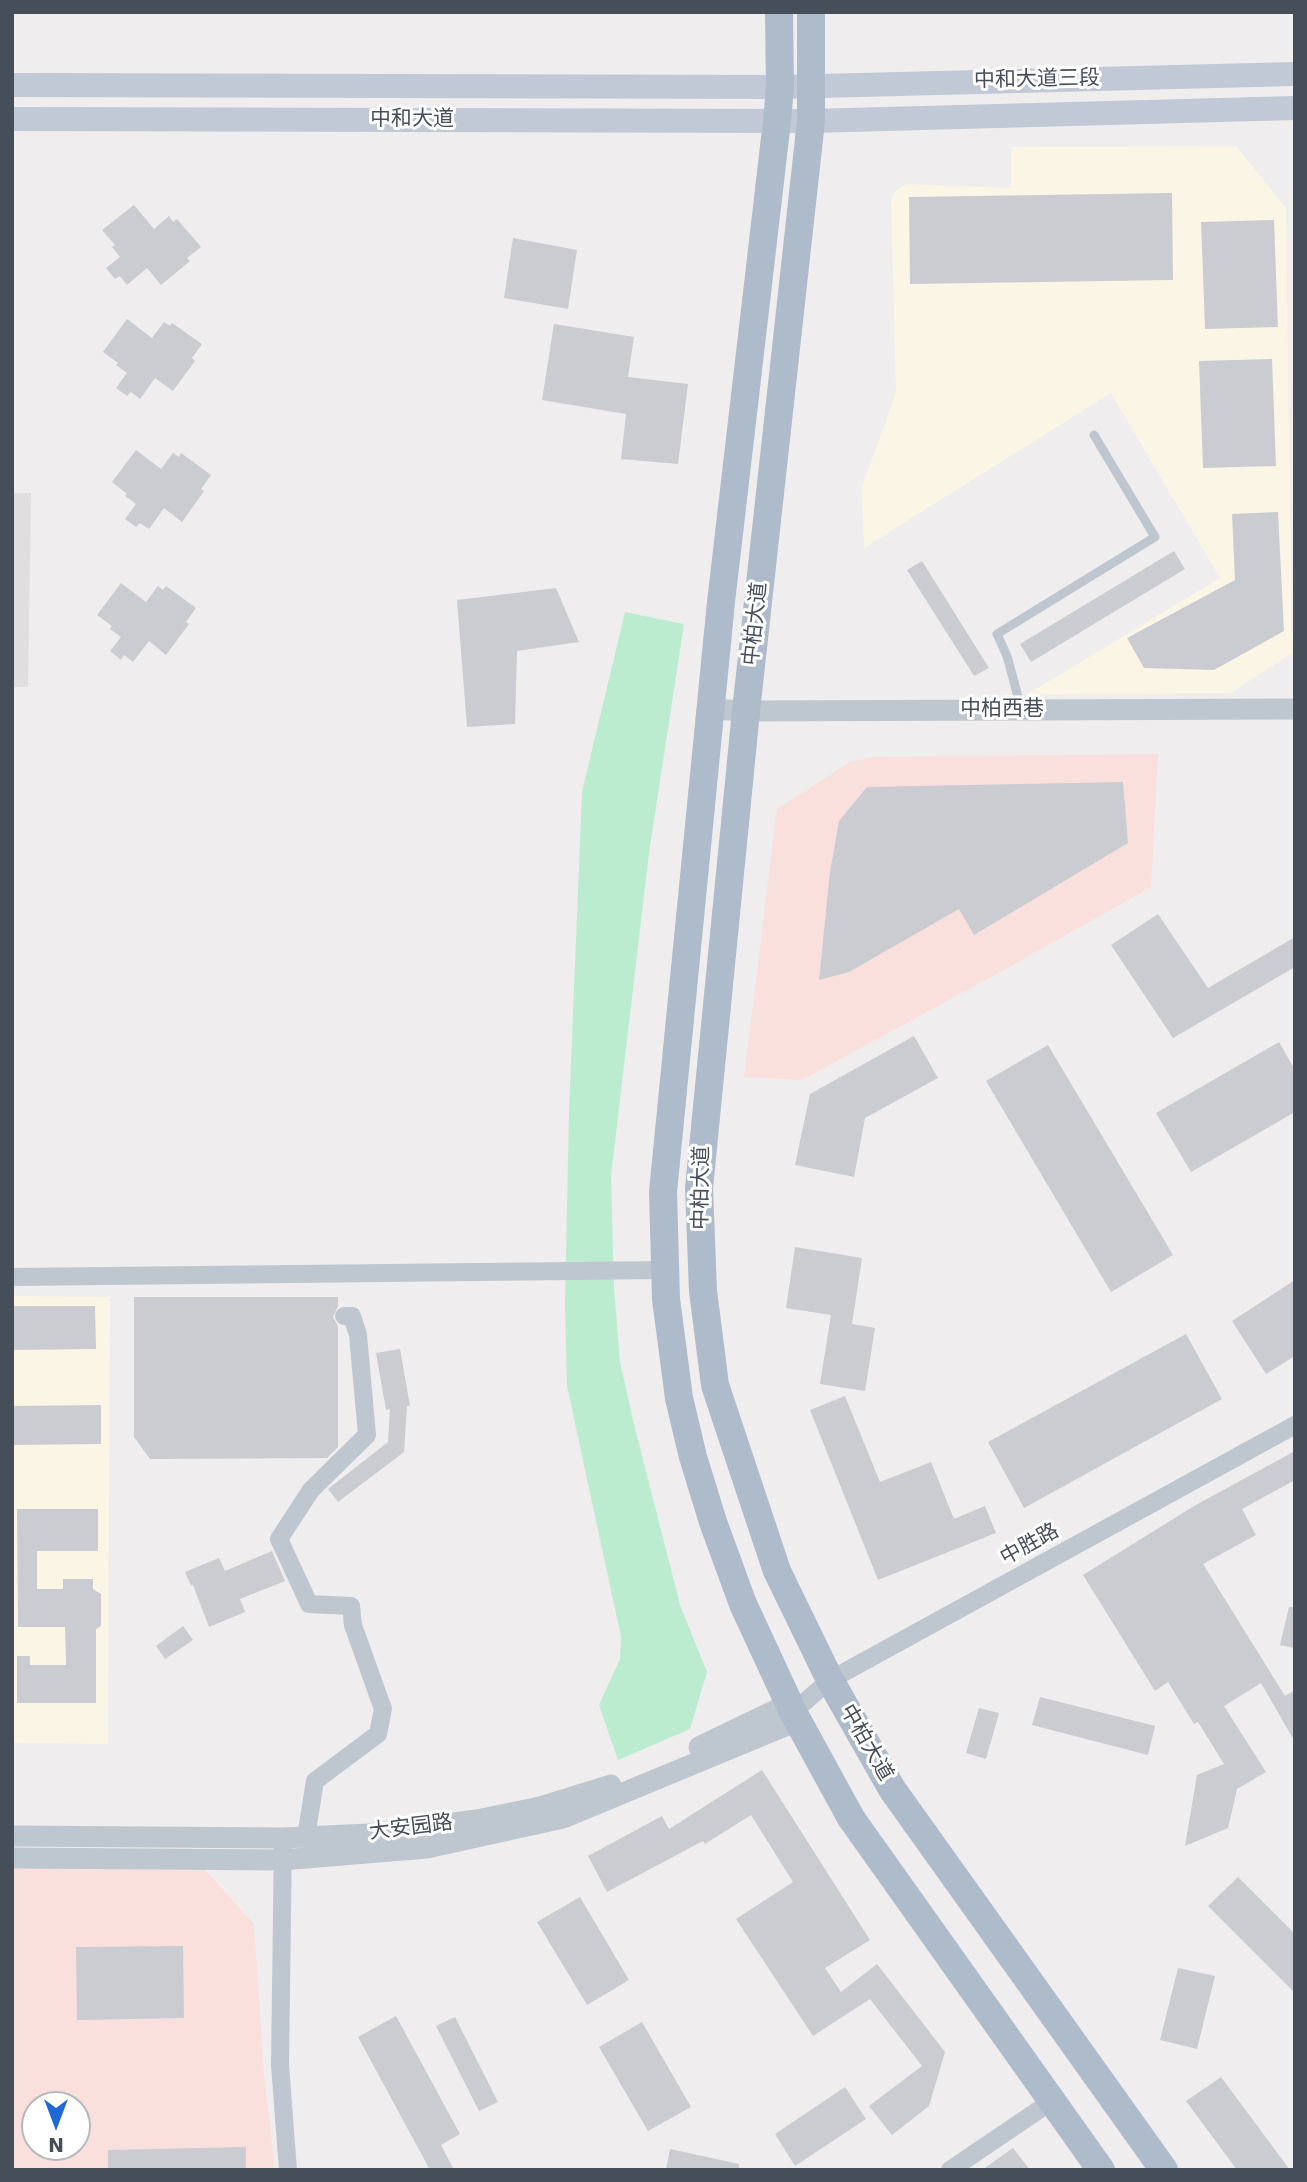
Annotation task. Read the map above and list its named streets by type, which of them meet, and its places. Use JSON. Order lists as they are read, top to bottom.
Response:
{
  "streets": {
    "main road": ["中和大道三段", "中和大道", "中柏大道"],
    "street": ["中柏西巷", "中胜路", "大安园路"]
  },
  "crossings": [
    ["中和大道三段", "中和大道"],
    ["中和大道三段", "中柏大道"],
    ["中和大道", "中柏大道"],
    ["中柏大道", "中柏西巷"],
    ["中柏大道", "中胜路"],
    ["中柏大道", "大安园路"],
    ["中胜路", "大安园路"]
  ],
  "north": "bottom"
}
